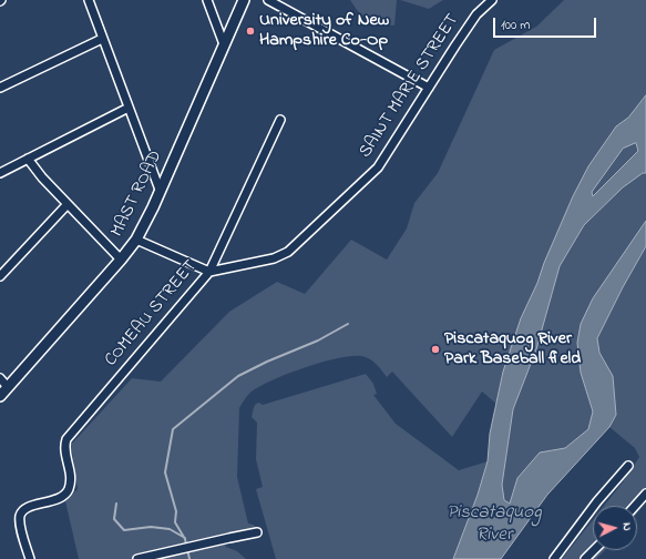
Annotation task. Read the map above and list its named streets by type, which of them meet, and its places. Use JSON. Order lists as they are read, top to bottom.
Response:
{
  "streets": {
    "main road": ["MAST ROAD"],
    "street": ["SAINT MARIE STREET", "COMEAU STREET"]
  },
  "crossings": [
    ["SAINT MARIE STREET", "COMEAU STREET"]
  ],
  "water": ["Piscataquog River"],
  "places": ["University of New Hampshire Co-Op", "Piscataquog River Park Baseball field"],
  "scale_bar": "100 m",
  "north": "right"
}
